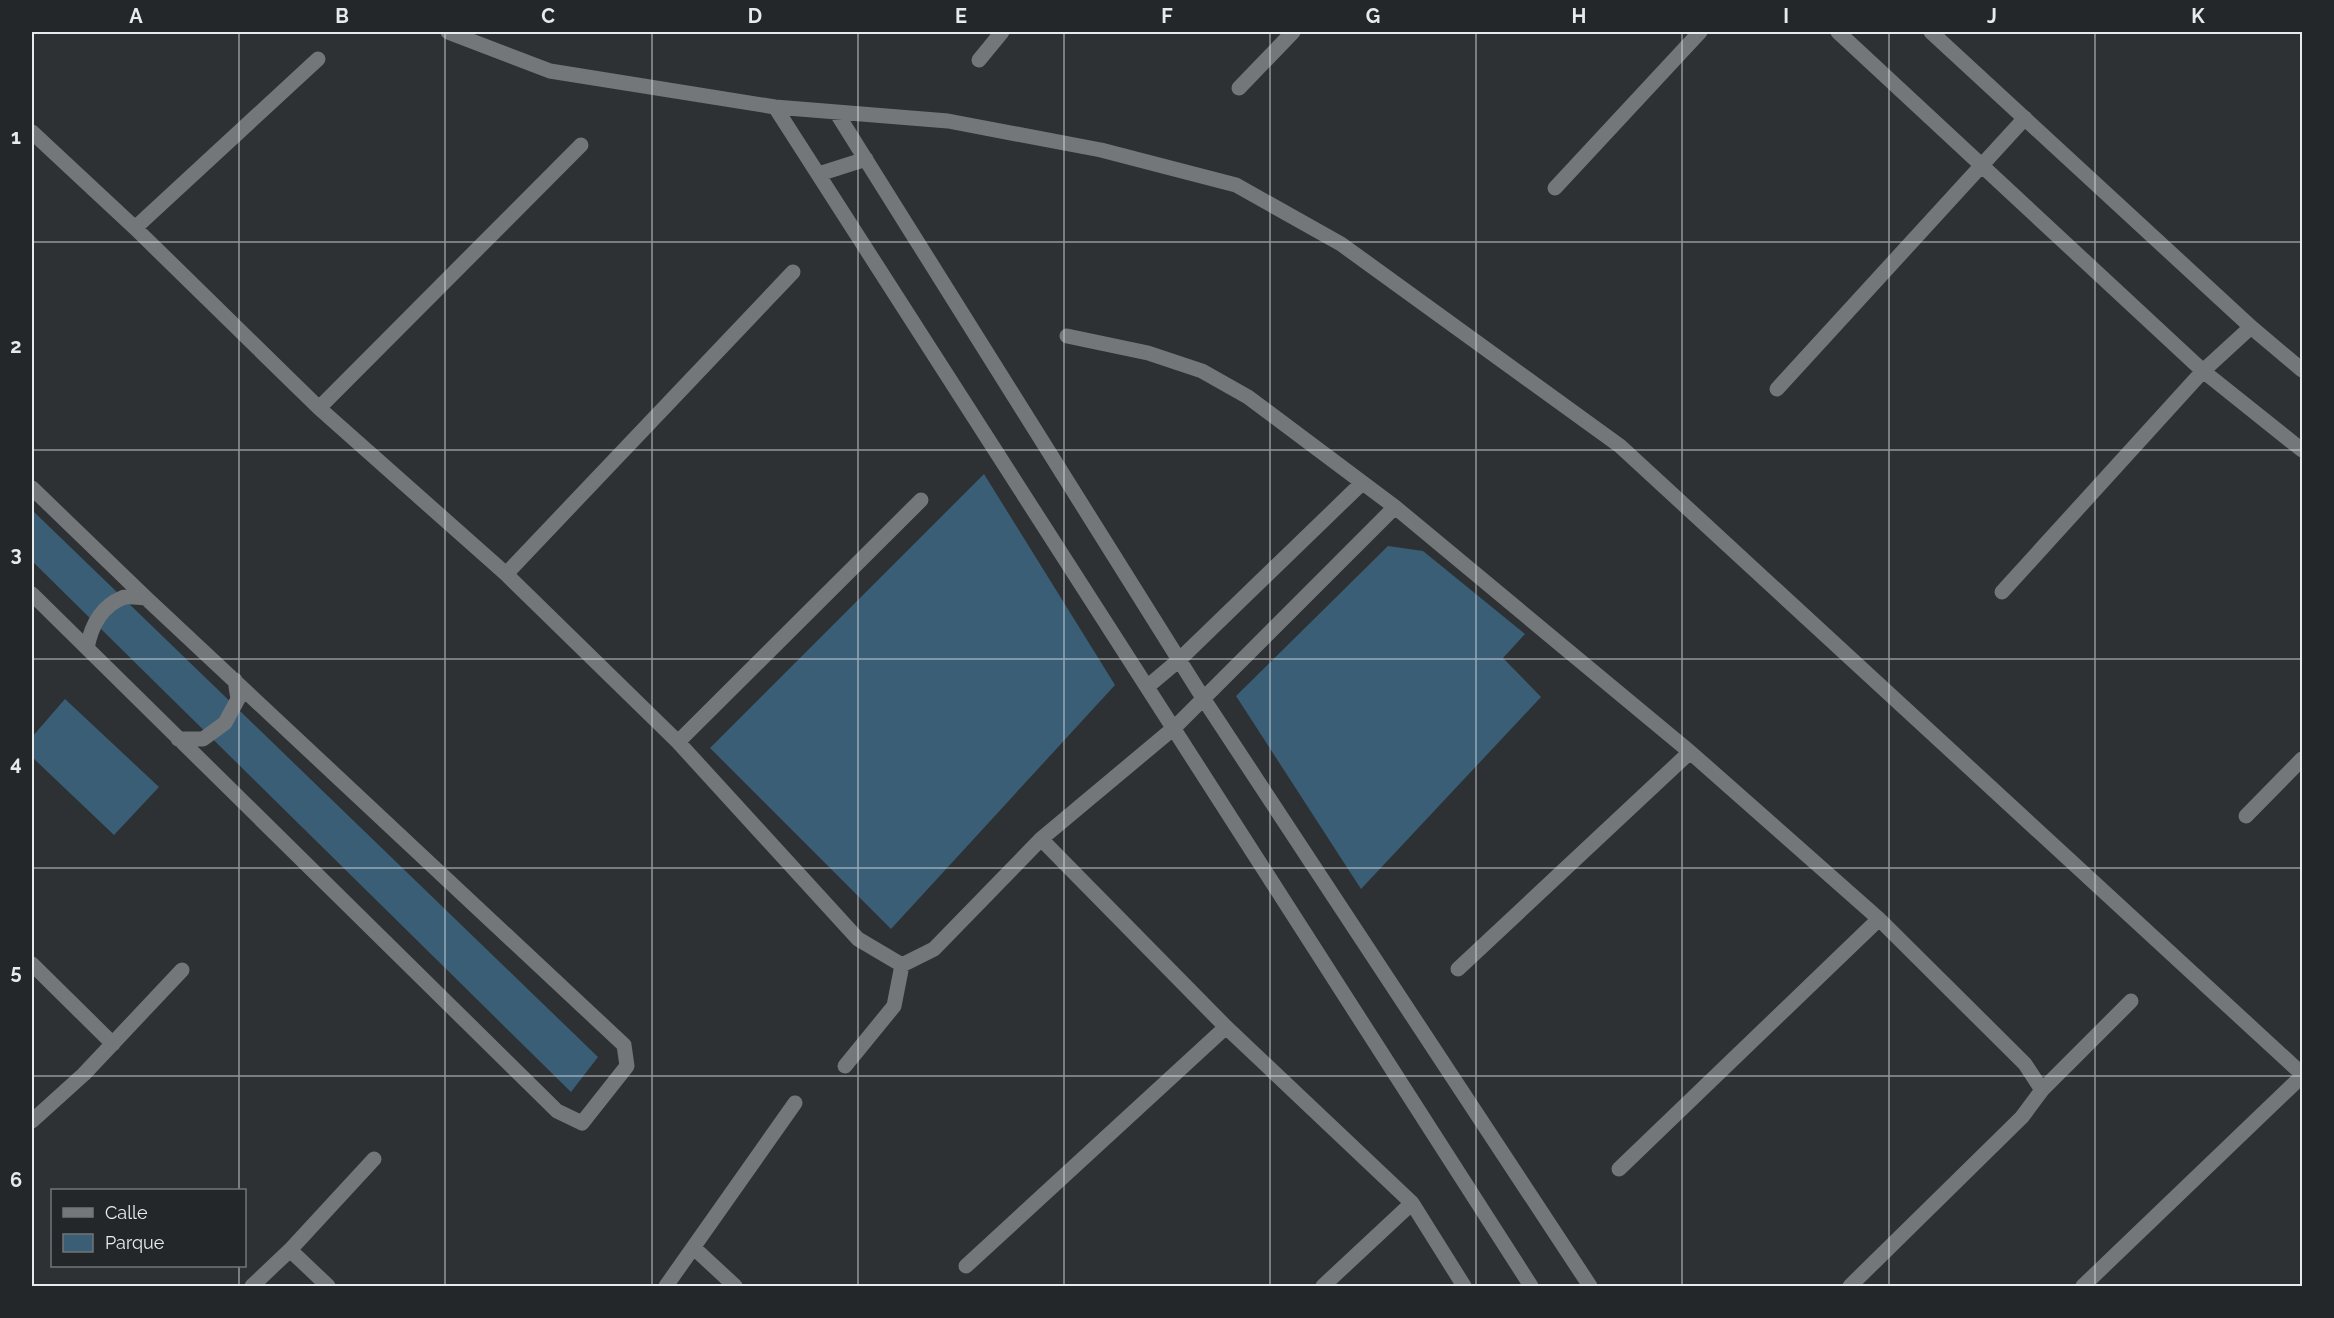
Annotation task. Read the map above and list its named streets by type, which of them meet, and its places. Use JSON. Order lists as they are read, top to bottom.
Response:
{
  "legend": ["Calle", "Parque"],
  "grid": {
    "columns": [
      "A",
      "B",
      "C",
      "D",
      "E",
      "F",
      "G",
      "H",
      "I",
      "J",
      "K"
    ],
    "rows": [
      "1",
      "2",
      "3",
      "4",
      "5",
      "6"
    ]
  }
}
